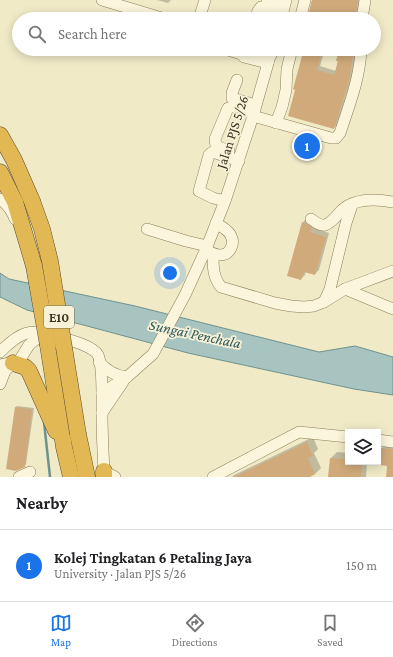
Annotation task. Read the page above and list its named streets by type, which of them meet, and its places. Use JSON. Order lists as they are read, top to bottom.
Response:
{
  "streets": {
    "highway": ["E10"],
    "street": ["Jalan PJS 5/26"]
  },
  "water": ["Sungai Penchala"],
  "page": {
    "search": "Search here",
    "pins": "1",
    "heading": "Nearby",
    "list": [
      {
        "mark": "1",
        "name": "Kolej Tingkatan 6 Petaling Jaya",
        "note": "University · Jalan PJS 5/26",
        "value": "150 m"
      }
    ],
    "nav": ["Map", "Directions", "Saved"]
  }
}
